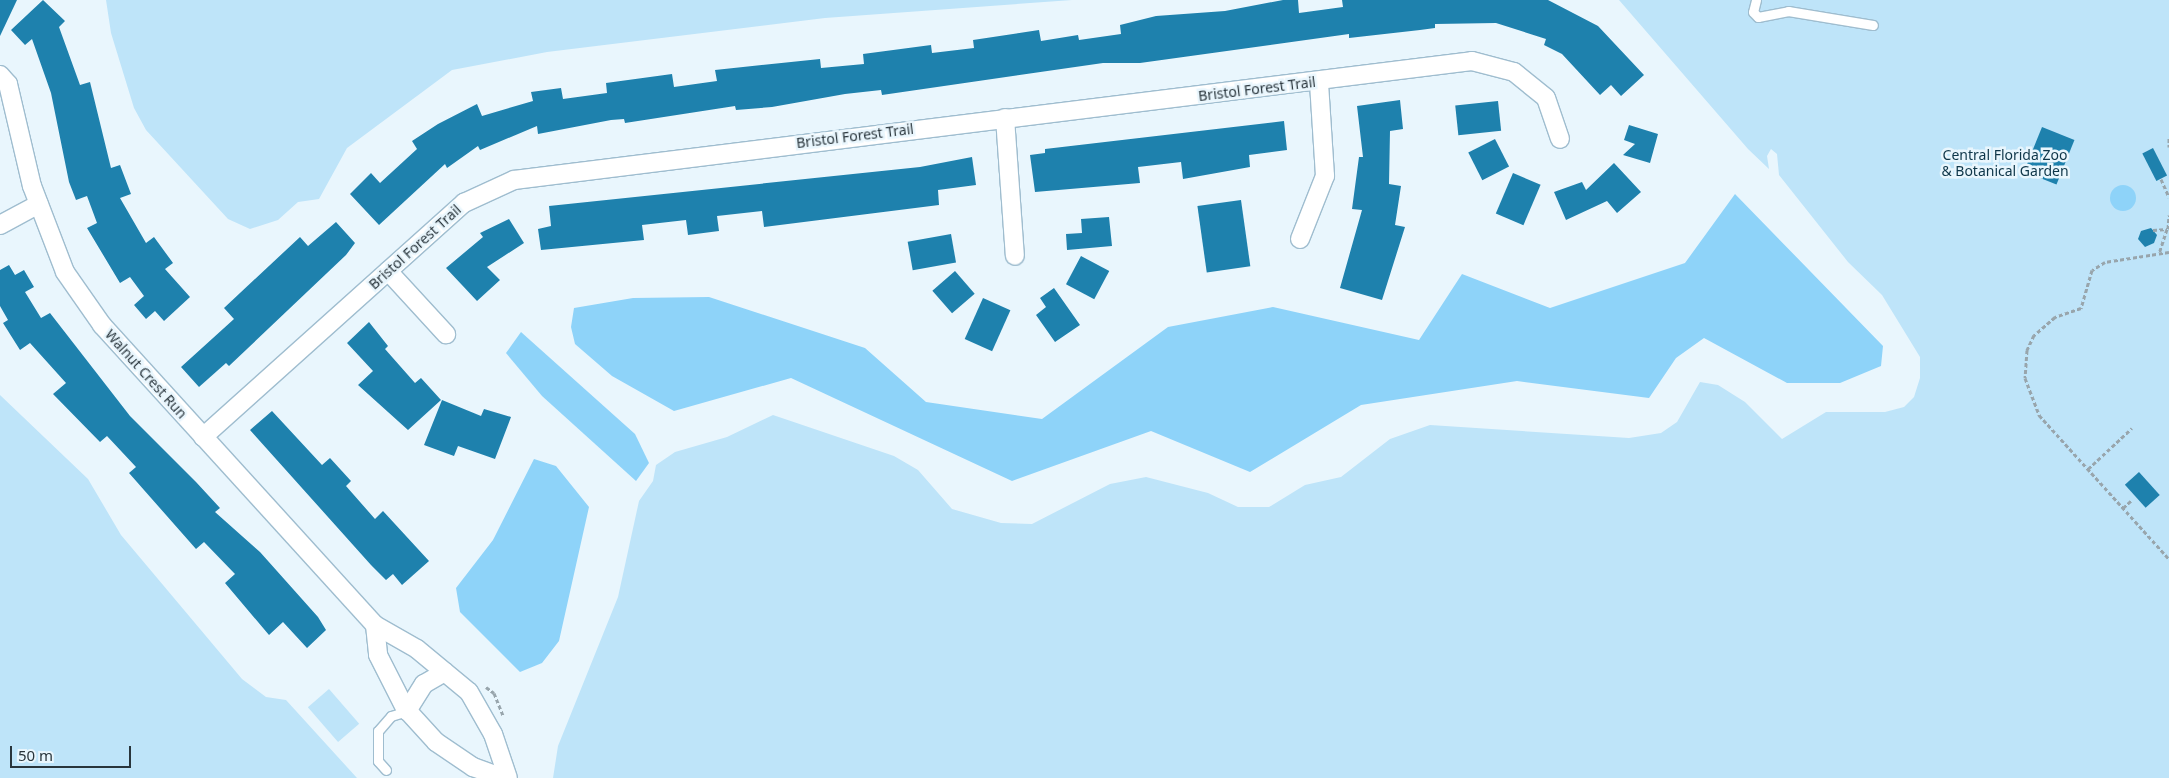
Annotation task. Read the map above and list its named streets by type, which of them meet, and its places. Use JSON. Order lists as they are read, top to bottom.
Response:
{
  "streets": {
    "street": ["Bristol Forest Trail", "Walnut Crest Run"]
  },
  "crossings": [
    ["Bristol Forest Trail", "Walnut Crest Run"]
  ],
  "parks": ["Central Florida Zoo & Botanical Garden"],
  "scale_bar": "50 m"
}
